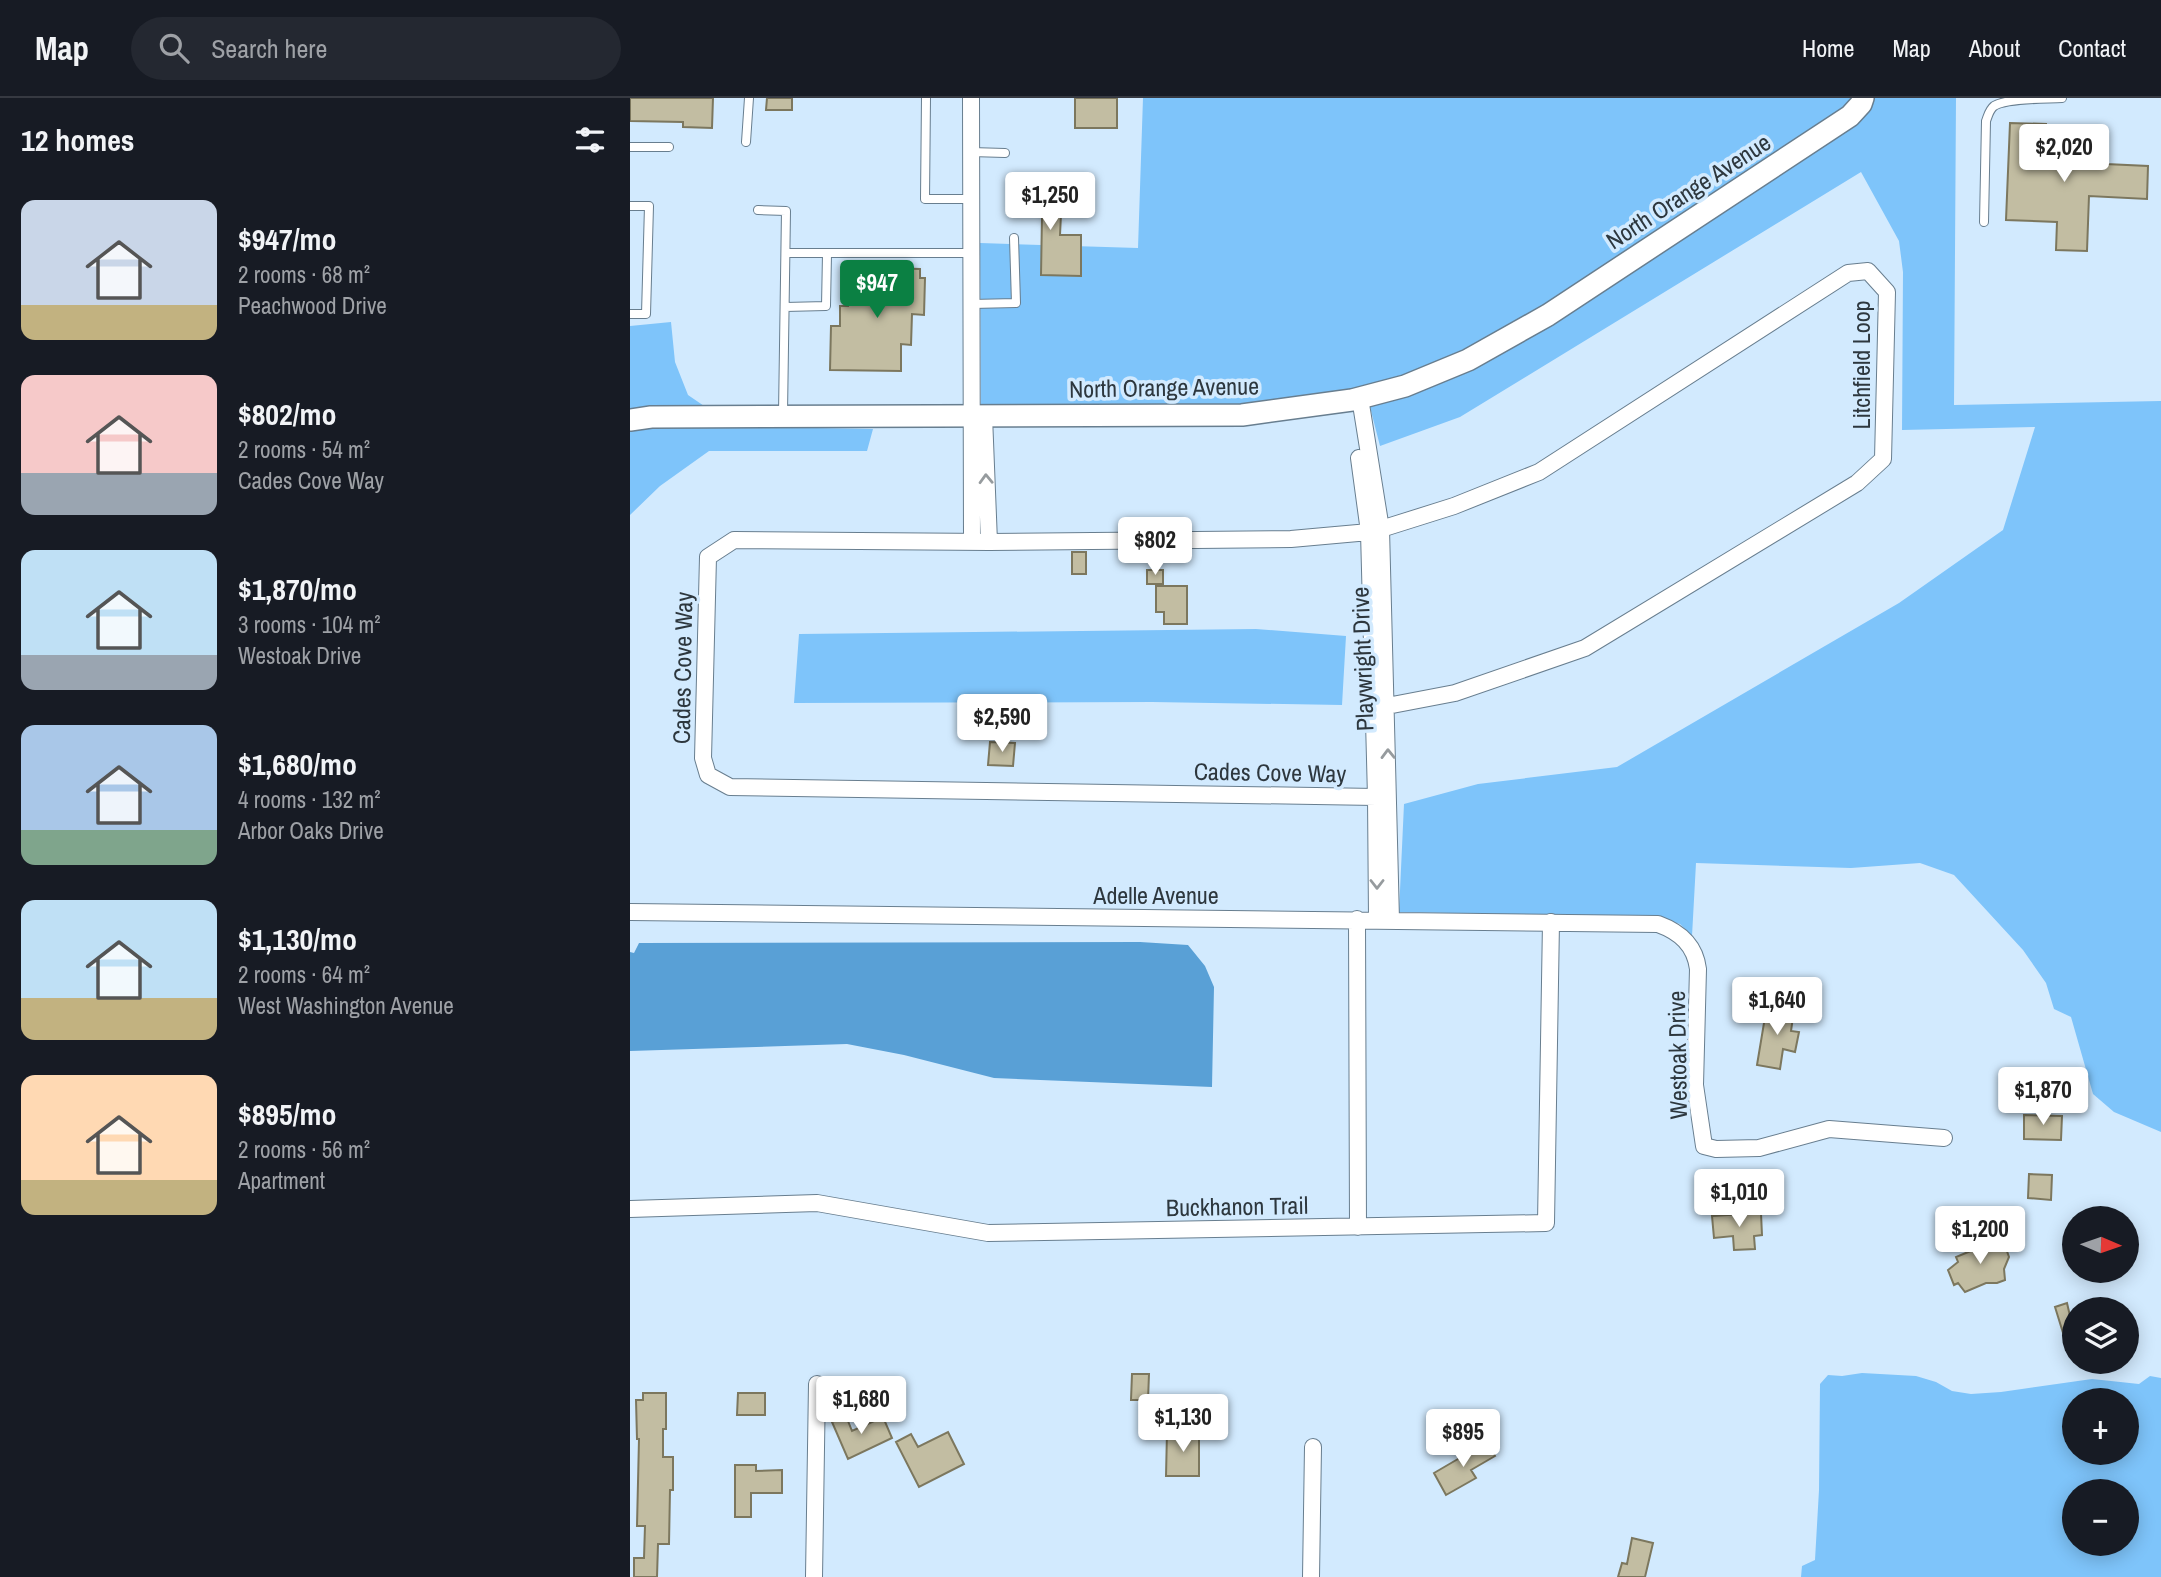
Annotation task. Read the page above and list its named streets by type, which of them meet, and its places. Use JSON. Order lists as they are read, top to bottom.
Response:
{
  "streets": {
    "street": [
      "North Orange Avenue",
      "Litchfield Loop",
      "Playwright Drive",
      "Cades Cove Way",
      "Adelle Avenue",
      "Westoak Drive",
      "Buckhanon Trail"
    ]
  },
  "crossings": [
    ["North Orange Avenue", "Playwright Drive"],
    ["Litchfield Loop", "Playwright Drive"],
    ["Litchfield Loop", "Cades Cove Way"],
    ["Playwright Drive", "Cades Cove Way"],
    ["Playwright Drive", "Adelle Avenue"],
    ["Adelle Avenue", "Westoak Drive"],
    ["Adelle Avenue", "Buckhanon Trail"]
  ],
  "north": "right",
  "page": {
    "header": "Map",
    "search": "Search here",
    "nav": [
      "Home",
      "Map",
      "About",
      "Contact"
    ],
    "heading": "12 homes",
    "price": [
      "$2,020",
      "$1,250",
      "$947",
      "$802",
      "$2,590",
      "$1,640",
      "$1,870",
      "$1,010",
      "$1,200",
      "$1,680",
      "$1,130",
      "$895"
    ],
    "list": [
      {
        "name": "$947/mo",
        "note": "2 rooms · 68 m² · Peachwood Drive"
      },
      {
        "name": "$802/mo",
        "note": "2 rooms · 54 m² · Cades Cove Way"
      },
      {
        "name": "$1,870/mo",
        "note": "3 rooms · 104 m² · Westoak Drive"
      },
      {
        "name": "$1,680/mo",
        "note": "4 rooms · 132 m² · Arbor Oaks Drive"
      },
      {
        "name": "$1,130/mo",
        "note": "2 rooms · 64 m² · West Washington Avenue"
      },
      {
        "name": "$895/mo",
        "note": "2 rooms · 56 m² · Apartment"
      }
    ],
    "map_buttons": ["+", "−"]
  }
}
